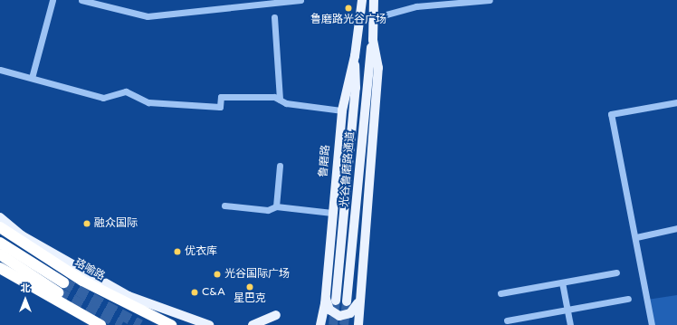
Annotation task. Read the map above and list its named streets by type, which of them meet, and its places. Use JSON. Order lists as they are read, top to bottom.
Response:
{
  "streets": {
    "highway": ["珞喻路"],
    "main road": ["鲁磨路", "光谷鲁磨路通道"]
  },
  "crossings": [
    ["鲁磨路", "光谷鲁磨路通道"]
  ],
  "places": [
    "鲁磨路光谷广场",
    "融众国际",
    "优衣库",
    "光谷国际广场",
    "星巴克",
    "C&A"
  ],
  "north": "top"
}
